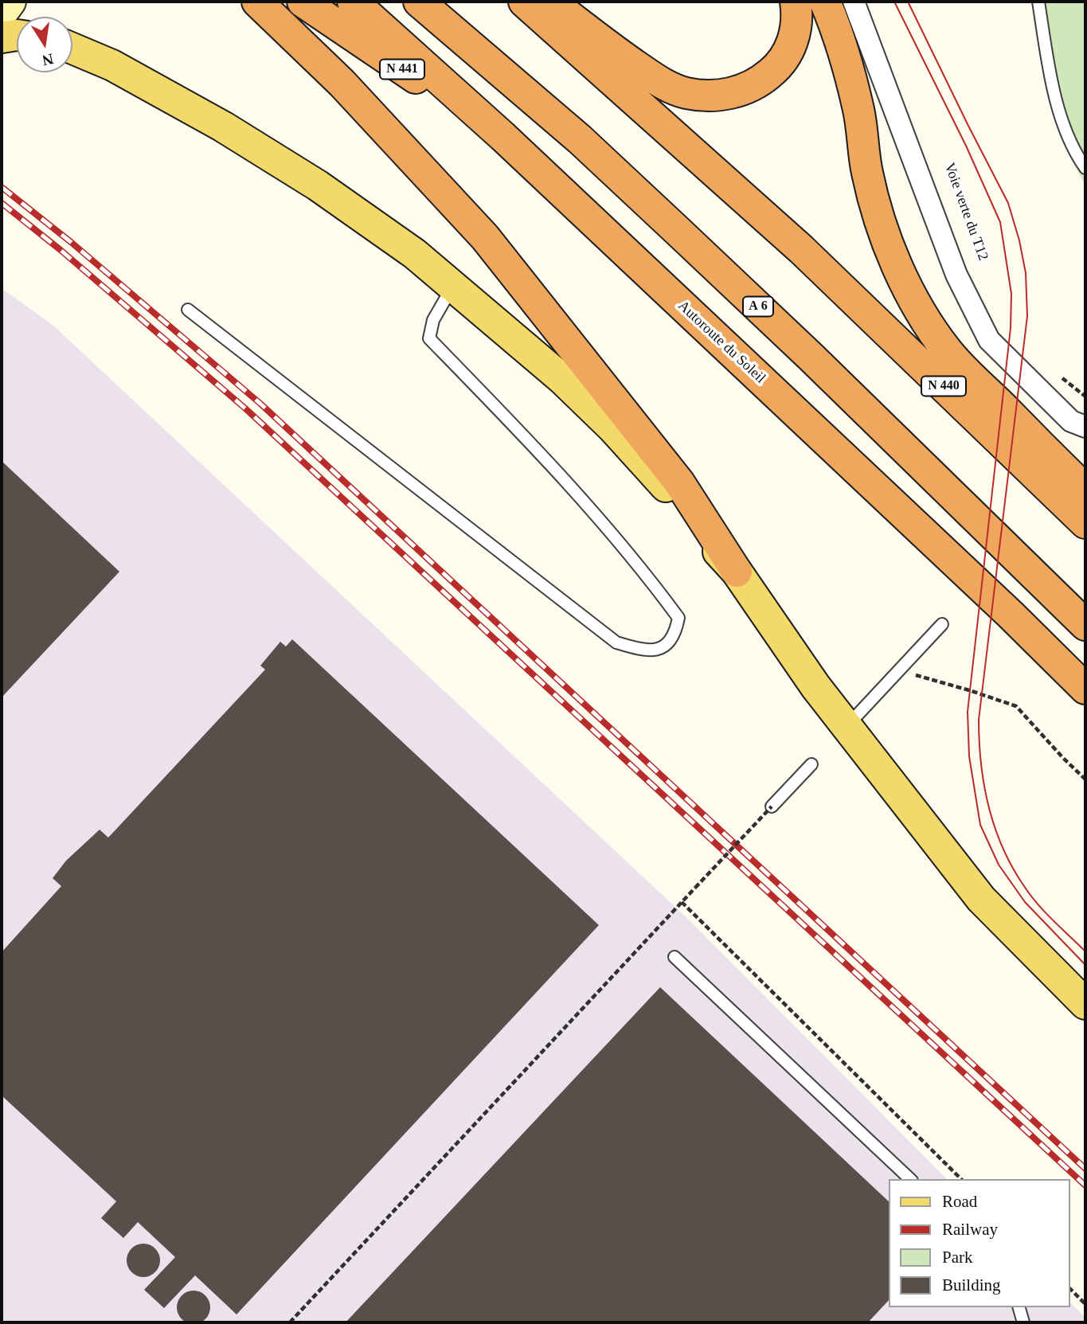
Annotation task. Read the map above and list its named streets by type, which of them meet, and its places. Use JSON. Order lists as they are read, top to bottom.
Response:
{
  "streets": {
    "highway": [
      "N 441",
      "A 6",
      "Autoroute du Soleil",
      "N 440"
    ]
  },
  "crossings": [
    ["N 441", "Autoroute du Soleil"]
  ],
  "legend": [
    "Road",
    "Railway",
    "Park",
    "Building"
  ],
  "north": "bottom"
}
